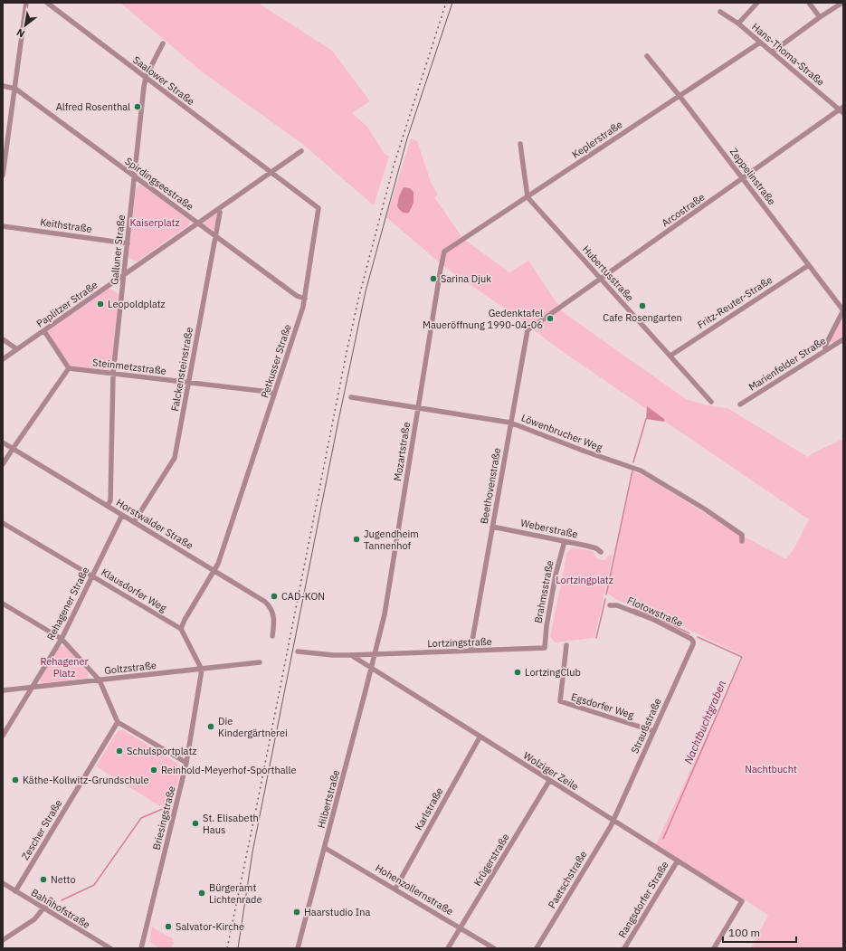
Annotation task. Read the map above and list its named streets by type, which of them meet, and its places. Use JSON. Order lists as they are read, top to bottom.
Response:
{
  "streets": {
    "street": [
      "Hans-Thoma-Straße",
      "Saalower Straße",
      "Keplerstraße",
      "Zeppelinstraße",
      "Spirdingseestraße",
      "Arcostraße",
      "Keithstraße",
      "Galluner Straße",
      "Hubertusstraße",
      "Fritz-Reuter-Straße",
      "Paplitzer Straße",
      "Petkusser Straße",
      "Marienfelder Straße",
      "Steinmetzstraße",
      "Falckensteinstraße",
      "Löwenbrucher Weg",
      "Mozartstraße",
      "Beethovenstraße",
      "Horstwalder Straße",
      "Weberstraße",
      "Klausdorfer Weg",
      "Brahmsstraße",
      "Rehagener Straße",
      "Flotowstraße",
      "Lortzingstraße",
      "Goltzstraße",
      "Egsdorfer Weg",
      "Straußstraße",
      "Wolziger Zeile",
      "Hilbertstraße",
      "Karlstraße",
      "Briesingstraße",
      "Zescher Straße",
      "Krügerstraße",
      "Paetschstraße",
      "Hohenzollernstraße",
      "Rangsdorfer Straße",
      "Bahnhofstraße"
    ]
  },
  "crossings": [
    ["Hans-Thoma-Straße", "Keplerstraße"],
    ["Hans-Thoma-Straße", "Arcostraße"],
    ["Saalower Straße", "Galluner Straße"],
    ["Saalower Straße", "Paplitzer Straße"],
    ["Saalower Straße", "Petkusser Straße"],
    ["Keplerstraße", "Zeppelinstraße"],
    ["Keplerstraße", "Hubertusstraße"],
    ["Keplerstraße", "Mozartstraße"],
    ["Zeppelinstraße", "Arcostraße"],
    ["Zeppelinstraße", "Fritz-Reuter-Straße"],
    ["Spirdingseestraße", "Galluner Straße"],
    ["Spirdingseestraße", "Paplitzer Straße"],
    ["Spirdingseestraße", "Petkusser Straße"],
    ["Spirdingseestraße", "Falckensteinstraße"],
    ["Arcostraße", "Hubertusstraße"],
    ["Arcostraße", "Beethovenstraße"],
    ["Keithstraße", "Galluner Straße"],
    ["Galluner Straße", "Paplitzer Straße"],
    ["Galluner Straße", "Steinmetzstraße"],
    ["Galluner Straße", "Horstwalder Straße"],
    ["Hubertusstraße", "Fritz-Reuter-Straße"],
    ["Paplitzer Straße", "Petkusser Straße"],
    ["Paplitzer Straße", "Falckensteinstraße"],
    ["Petkusser Straße", "Steinmetzstraße"],
    ["Petkusser Straße", "Horstwalder Straße"],
    ["Petkusser Straße", "Klausdorfer Weg"],
    ["Steinmetzstraße", "Falckensteinstraße"],
    ["Falckensteinstraße", "Horstwalder Straße"],
    ["Löwenbrucher Weg", "Mozartstraße"],
    ["Löwenbrucher Weg", "Beethovenstraße"],
    ["Mozartstraße", "Lortzingstraße"],
    ["Mozartstraße", "Hilbertstraße"],
    ["Beethovenstraße", "Weberstraße"],
    ["Beethovenstraße", "Lortzingstraße"],
    ["Horstwalder Straße", "Rehagener Straße"],
    ["Weberstraße", "Brahmsstraße"],
    ["Klausdorfer Weg", "Rehagener Straße"],
    ["Brahmsstraße", "Lortzingstraße"],
    ["Rehagener Straße", "Goltzstraße"],
    ["Flotowstraße", "Straußstraße"],
    ["Lortzingstraße", "Hilbertstraße"],
    ["Goltzstraße", "Briesingstraße"],
    ["Egsdorfer Weg", "Straußstraße"],
    ["Straußstraße", "Wolziger Zeile"],
    ["Straußstraße", "Paetschstraße"],
    ["Wolziger Zeile", "Hilbertstraße"],
    ["Wolziger Zeile", "Karlstraße"],
    ["Wolziger Zeile", "Krügerstraße"],
    ["Wolziger Zeile", "Paetschstraße"],
    ["Wolziger Zeile", "Rangsdorfer Straße"],
    ["Hilbertstraße", "Hohenzollernstraße"],
    ["Karlstraße", "Hohenzollernstraße"],
    ["Zescher Straße", "Bahnhofstraße"],
    ["Krügerstraße", "Hohenzollernstraße"]
  ],
  "water": ["Nachtbuchtgraben"],
  "parks": [
    "Kaiserplatz",
    "Lortzingplatz",
    "Rehagener Platz",
    "Nachtbucht"
  ],
  "places": [
    "Alfred Rosenthal",
    "Sarina Djuk",
    "Leopoldplatz",
    "Cafe Rosengarten",
    "Gedenktafel Maueröffnung 1990-04-06",
    "Jugendheim Tannenhof",
    "CAD-KON",
    "LortzingClub",
    "Die Kindergärtnerei",
    "Schulsportplatz",
    "Reinhold-Meyerhof-Sporthalle",
    "Käthe-Kollwitz-Grundschule",
    "St. Elisabeth Haus",
    "Netto",
    "Bürgeramt Lichtenrade",
    "Haarstudio Ina",
    "Salvator-Kirche"
  ],
  "scale_bar": "100 m",
  "north": "bottom left"
}
